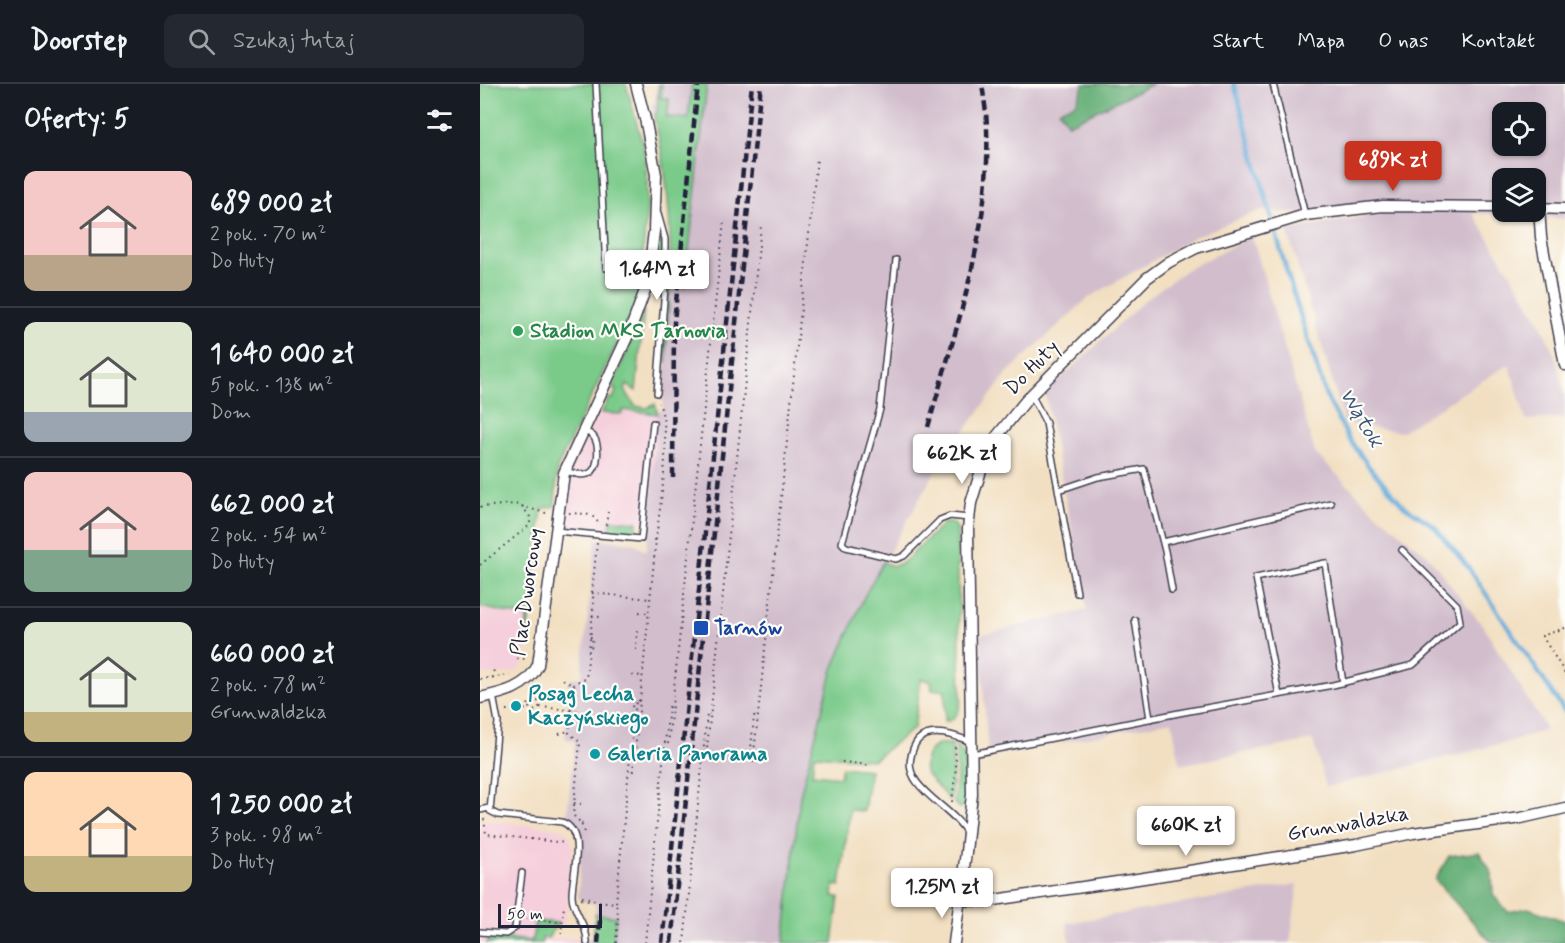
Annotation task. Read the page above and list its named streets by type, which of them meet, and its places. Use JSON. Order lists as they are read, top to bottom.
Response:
{
  "streets": {
    "street": ["Do Huty", "Plac Dworcowy", "Grunwaldzka"]
  },
  "crossings": [
    ["Do Huty", "Grunwaldzka"]
  ],
  "water": ["Wątok"],
  "places": {
    "other": ["Stadion MKS Tarnovia", "Posąg Lecha Kaczyńskiego", "Galeria Panorama"],
    "transit": ["Tarnów"]
  },
  "scale_bar": "50 m",
  "page": {
    "header": "Doorstep",
    "search": "Szukaj tutaj",
    "nav": [
      "Start",
      "Mapa",
      "O nas",
      "Kontakt"
    ],
    "heading": "Oferty: 5",
    "price": [
      "689K zł",
      "1.64M zł",
      "662K zł",
      "660K zł",
      "1.25M zł"
    ],
    "list": [
      {
        "name": "689 000 zł",
        "note": "2 pok. · 70 m² · Do Huty"
      },
      {
        "name": "1 640 000 zł",
        "note": "5 pok. · 138 m² · Dom"
      },
      {
        "name": "662 000 zł",
        "note": "2 pok. · 54 m² · Do Huty"
      },
      {
        "name": "660 000 zł",
        "note": "2 pok. · 78 m² · Grunwaldzka"
      },
      {
        "name": "1 250 000 zł",
        "note": "3 pok. · 98 m² · Do Huty"
      }
    ],
    "scale": "50 m"
  }
}
